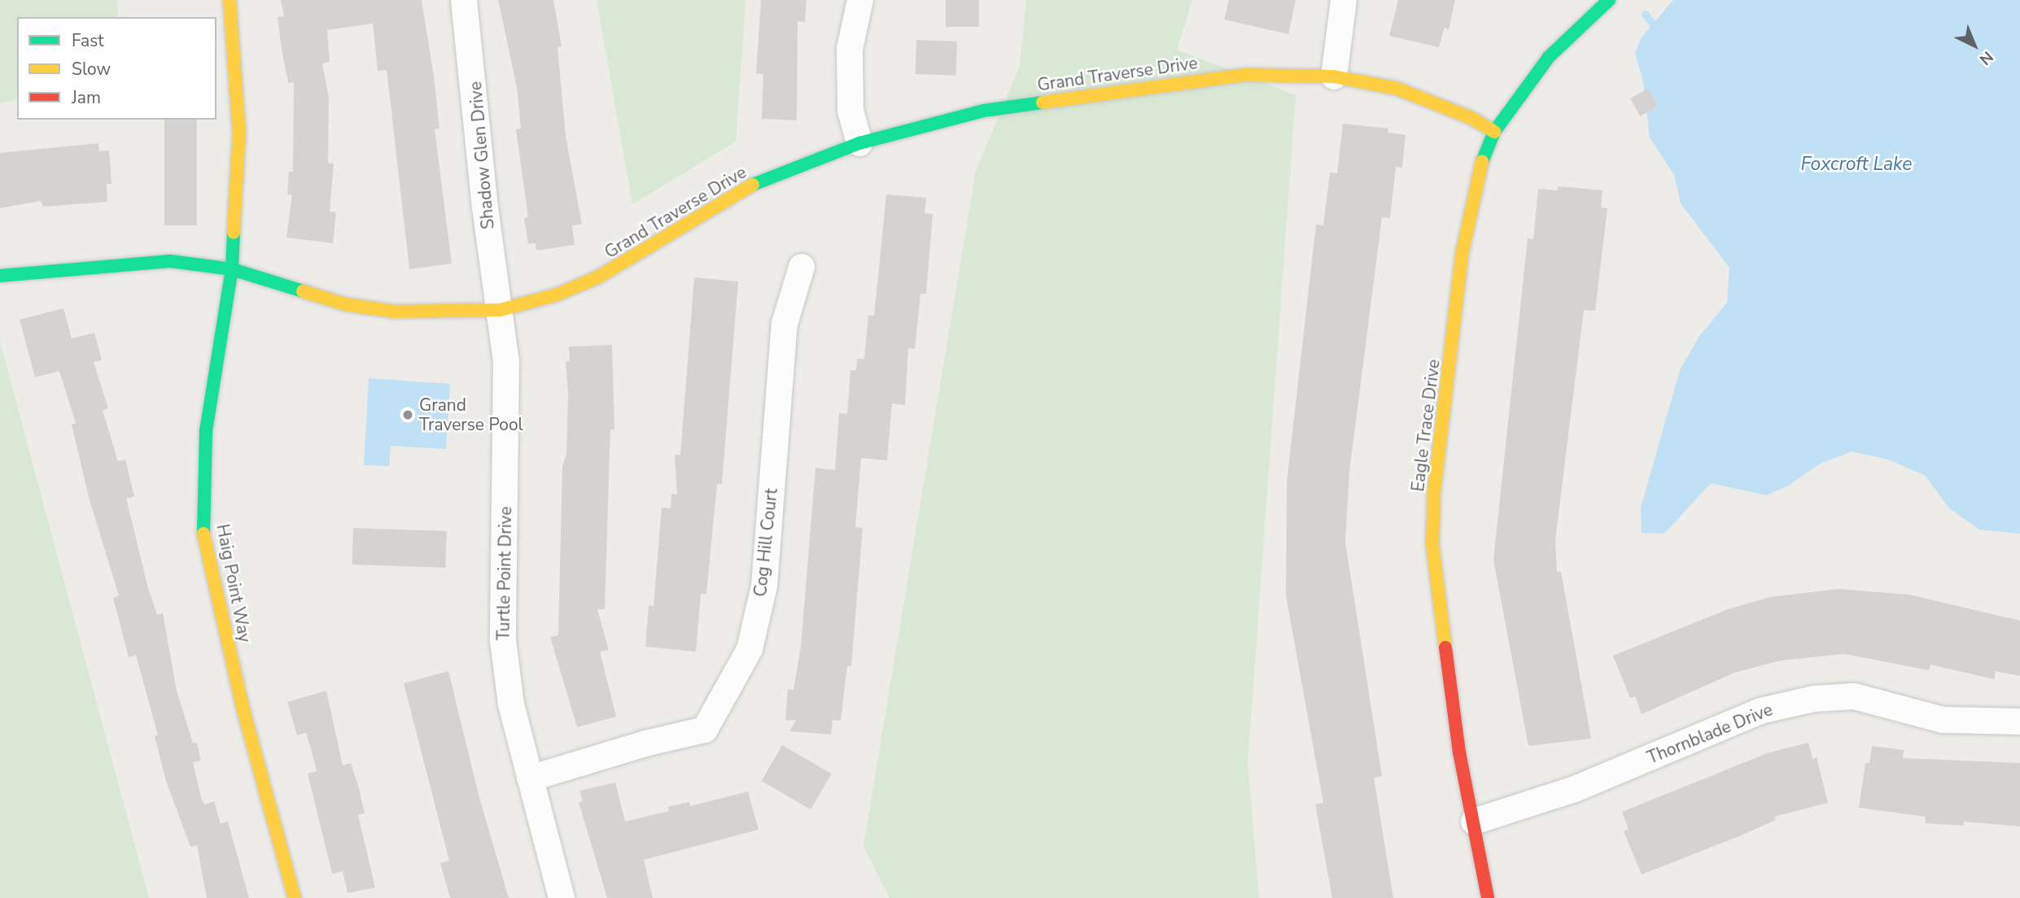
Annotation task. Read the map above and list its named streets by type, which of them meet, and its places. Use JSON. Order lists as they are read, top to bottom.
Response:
{
  "streets": {
    "street": [
      "Grand Traverse Drive",
      "Shadow Glen Drive",
      "Eagle Trace Drive",
      "Cog Hill Court",
      "Turtle Point Drive",
      "Haig Point Way",
      "Thornblade Drive"
    ]
  },
  "crossings": [
    ["Grand Traverse Drive", "Shadow Glen Drive"],
    ["Grand Traverse Drive", "Eagle Trace Drive"],
    ["Grand Traverse Drive", "Turtle Point Drive"],
    ["Grand Traverse Drive", "Haig Point Way"],
    ["Shadow Glen Drive", "Turtle Point Drive"],
    ["Eagle Trace Drive", "Thornblade Drive"],
    ["Cog Hill Court", "Turtle Point Drive"]
  ],
  "water": ["Foxcroft Lake"],
  "places": ["Grand Traverse Pool"],
  "legend": ["Fast", "Slow", "Jam"],
  "north": "bottom right"
}
